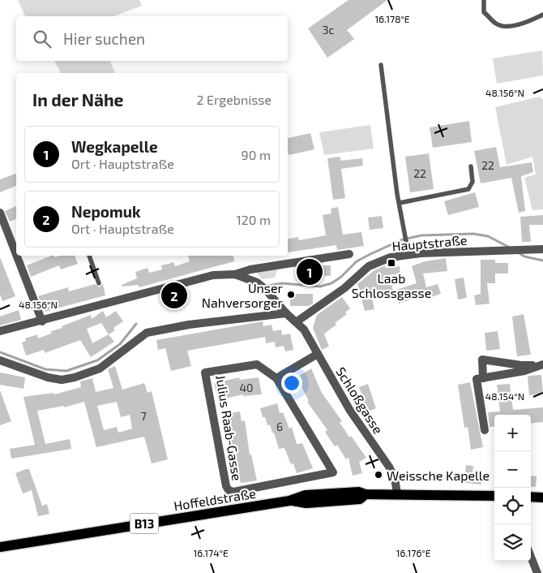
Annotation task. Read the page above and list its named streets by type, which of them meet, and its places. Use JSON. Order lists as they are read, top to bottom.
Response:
{
  "streets": {
    "main road": ["Hoffeldstraße", "B13"],
    "street": ["Hauptstraße", "Schloßgasse", "Julius Raab-Gasse"]
  },
  "crossings": [
    ["Hauptstraße", "Schloßgasse"],
    ["Schloßgasse", "Hoffeldstraße"]
  ],
  "places": {
    "transit": ["Laab Schlossgasse"],
    "other": ["Unser Nahversorger", "Weissche Kapelle"]
  },
  "house_numbers": [
    "3c",
    "22",
    "22",
    "40",
    "7",
    "6"
  ],
  "page": {
    "search": "Hier suchen",
    "heading": ["In der Nähe", "2 Ergebnisse"],
    "list": [
      {
        "mark": "1",
        "name": "Wegkapelle",
        "note": "Ort · Hauptstraße",
        "value": "90 m"
      },
      {
        "mark": "2",
        "name": "Nepomuk",
        "note": "Ort · Hauptstraße",
        "value": "120 m"
      }
    ],
    "pins": ["1", "2"],
    "map_buttons": ["+", "−"]
  },
  "coordinates": [
    "16.178°E",
    "48.156°N",
    "48.154°N",
    "16.174°E",
    "16.176°E"
  ]
}
